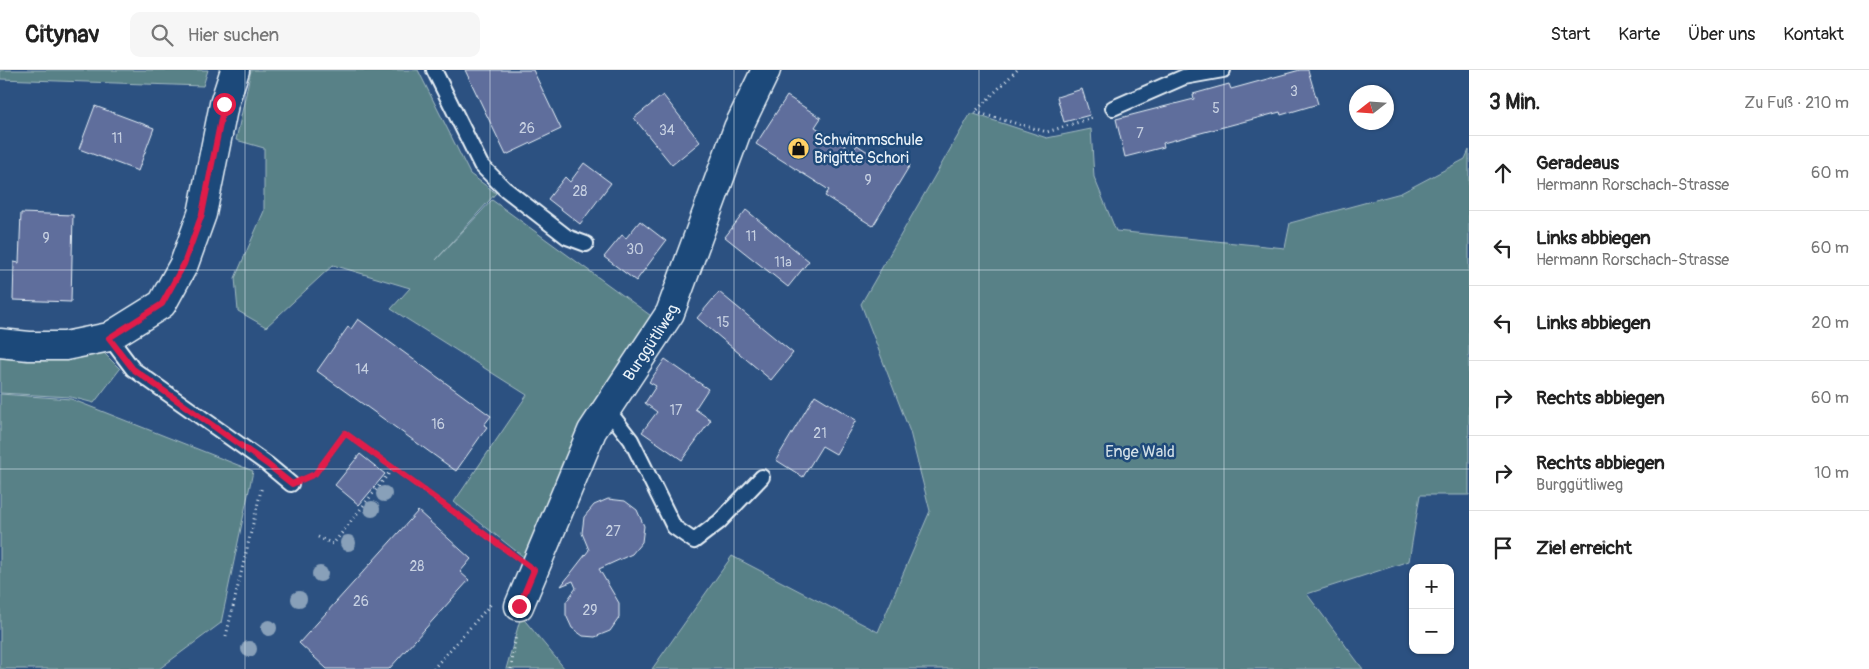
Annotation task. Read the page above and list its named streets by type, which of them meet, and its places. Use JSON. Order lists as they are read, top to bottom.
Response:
{
  "streets": {
    "street": ["Burggütliweg"]
  },
  "parks": ["Enge Wald"],
  "places": {
    "shop": ["Schwimmschule Brigitte Schori"]
  },
  "house_numbers": [
    "3",
    "5",
    "26",
    "34",
    "7",
    "11",
    "9",
    "28",
    "11",
    "9",
    "30",
    "11a",
    "15",
    "14",
    "17",
    "16",
    "21",
    "27",
    "28",
    "26",
    "29"
  ],
  "north": "left",
  "page": {
    "header": "Citynav",
    "search": "Hier suchen",
    "nav": [
      "Start",
      "Karte",
      "Über uns",
      "Kontakt"
    ],
    "heading": ["3 Min.", "Zu Fuß · 210 m"],
    "list": [
      ["Geradeaus", "Hermann Rorschach-Strasse", "60 m"],
      ["Links abbiegen", "Hermann Rorschach-Strasse", "60 m"],
      ["Links abbiegen", "20 m"],
      ["Rechts abbiegen", "60 m"],
      ["Rechts abbiegen", "Burggütliweg", "10 m"],
      "Ziel erreicht"
    ],
    "map_buttons": ["+", "−"]
  }
}
